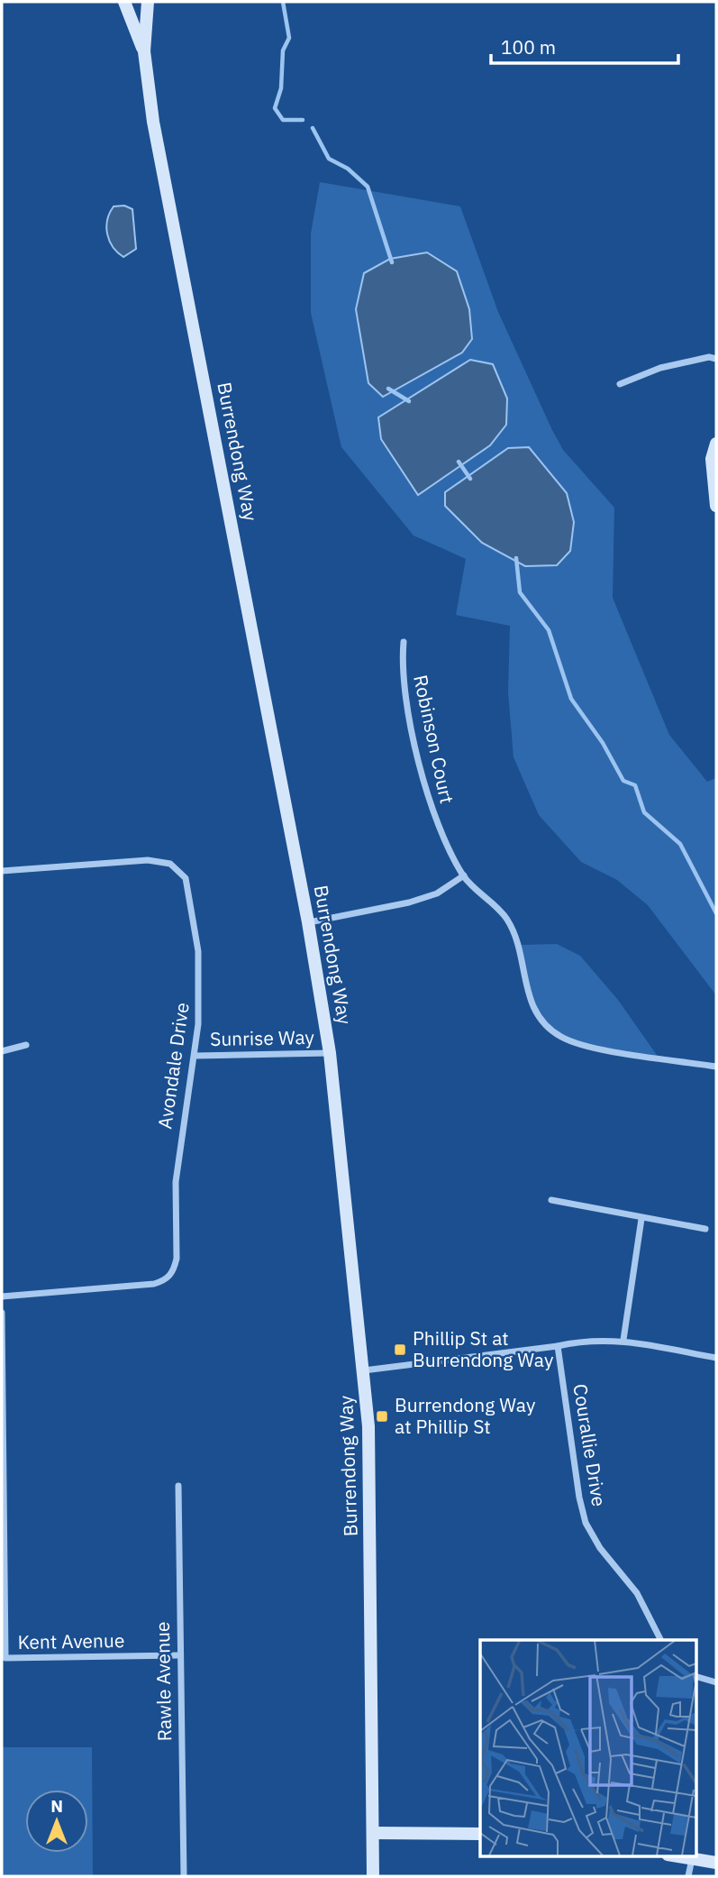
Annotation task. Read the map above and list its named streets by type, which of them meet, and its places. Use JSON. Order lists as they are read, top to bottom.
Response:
{
  "streets": {
    "main road": ["Burrendong Way"],
    "street": [
      "Robinson Court",
      "Sunrise Way",
      "Avondale Drive",
      "Courallie Drive",
      "Kent Avenue",
      "Rawle Avenue"
    ]
  },
  "crossings": [
    ["Burrendong Way", "Sunrise Way"],
    ["Sunrise Way", "Avondale Drive"],
    ["Kent Avenue", "Rawle Avenue"]
  ],
  "places": {
    "transit": ["Phillip St at Burrendong Way", "Burrendong Way at Phillip St"]
  },
  "scale_bar": "100 m",
  "north": "top"
}
